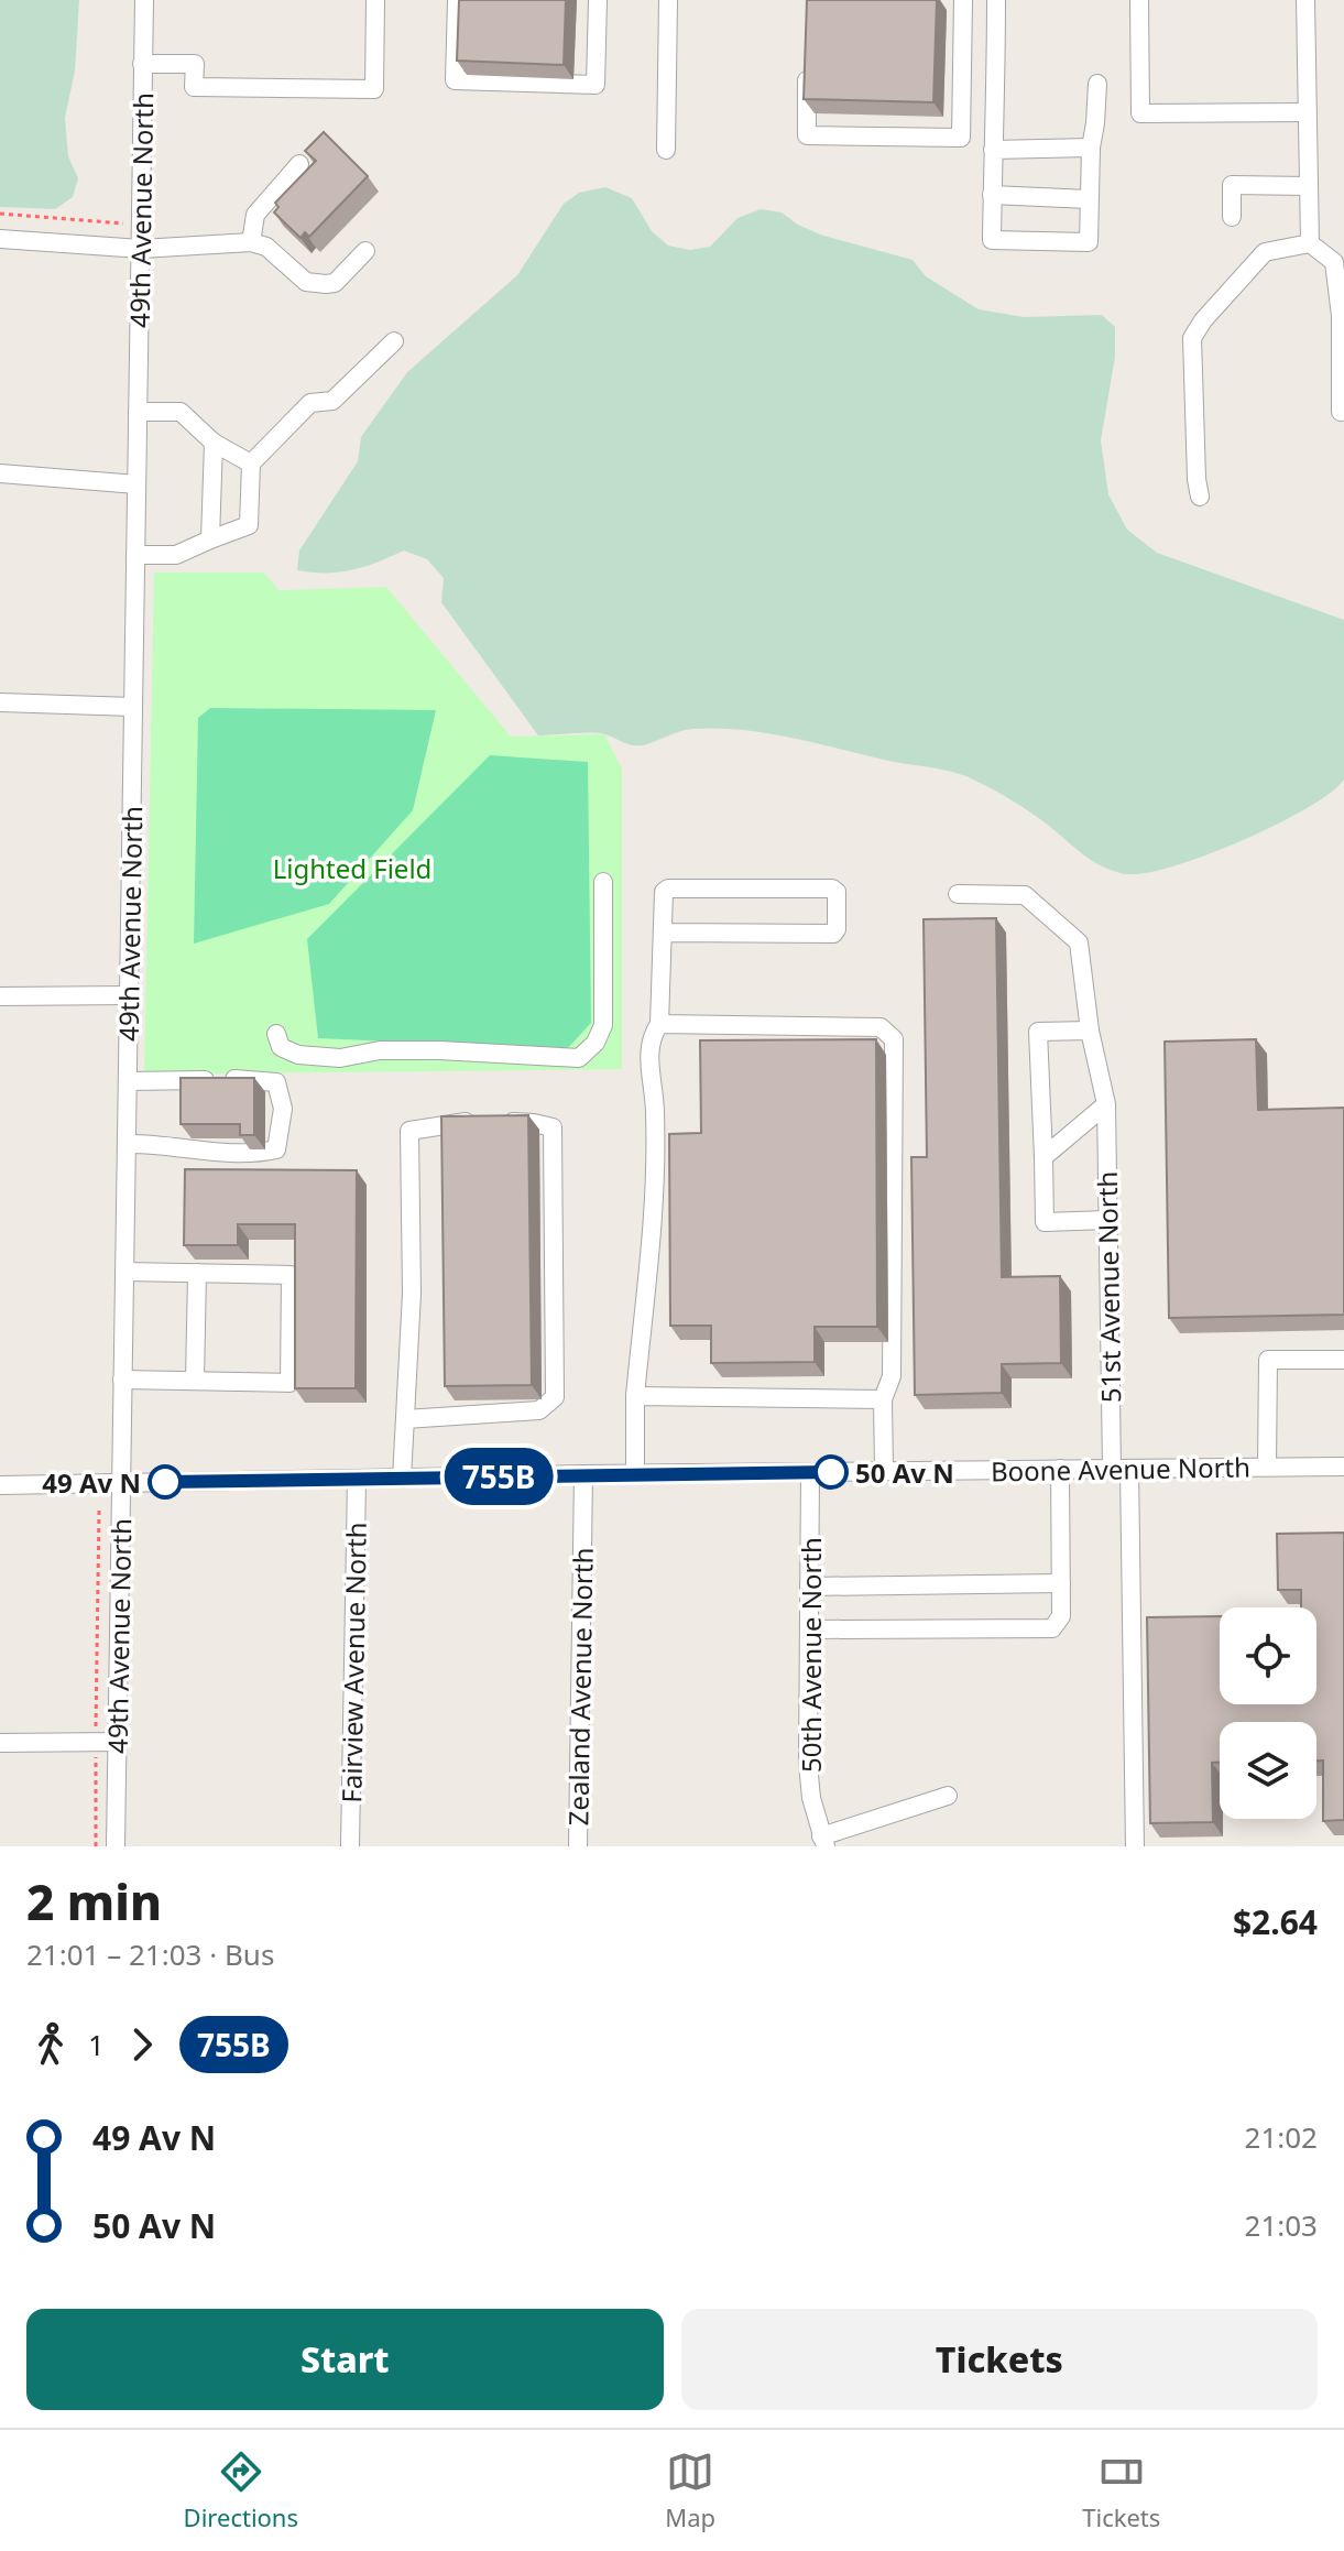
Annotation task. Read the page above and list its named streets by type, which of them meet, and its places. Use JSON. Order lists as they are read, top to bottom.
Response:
{
  "streets": {
    "street": [
      "49th Avenue North",
      "51st Avenue North",
      "Boone Avenue North",
      "50th Avenue North",
      "Fairview Avenue North",
      "Zealand Avenue North"
    ]
  },
  "crossings": [
    ["49th Avenue North", "Boone Avenue North"],
    ["51st Avenue North", "Boone Avenue North"],
    ["Boone Avenue North", "50th Avenue North"],
    ["Boone Avenue North", "Fairview Avenue North"],
    ["Boone Avenue North", "Zealand Avenue North"]
  ],
  "parks": ["Lighted Field"],
  "places": ["50 Av N", "49 Av N"],
  "lines": ["bus line 755B"],
  "page": {
    "on_map": "755B",
    "heading": ["2 min", "21:01 – 21:03 · Bus", "$2.64"],
    "legs": ["1", "755B"],
    "list": [
      {
        "name": "49 Av N",
        "value": "21:02"
      },
      {
        "name": "50 Av N",
        "value": "21:03"
      }
    ],
    "buttons": ["Start", "Tickets"],
    "tabs": ["Directions", "Map", "Tickets"]
  }
}
